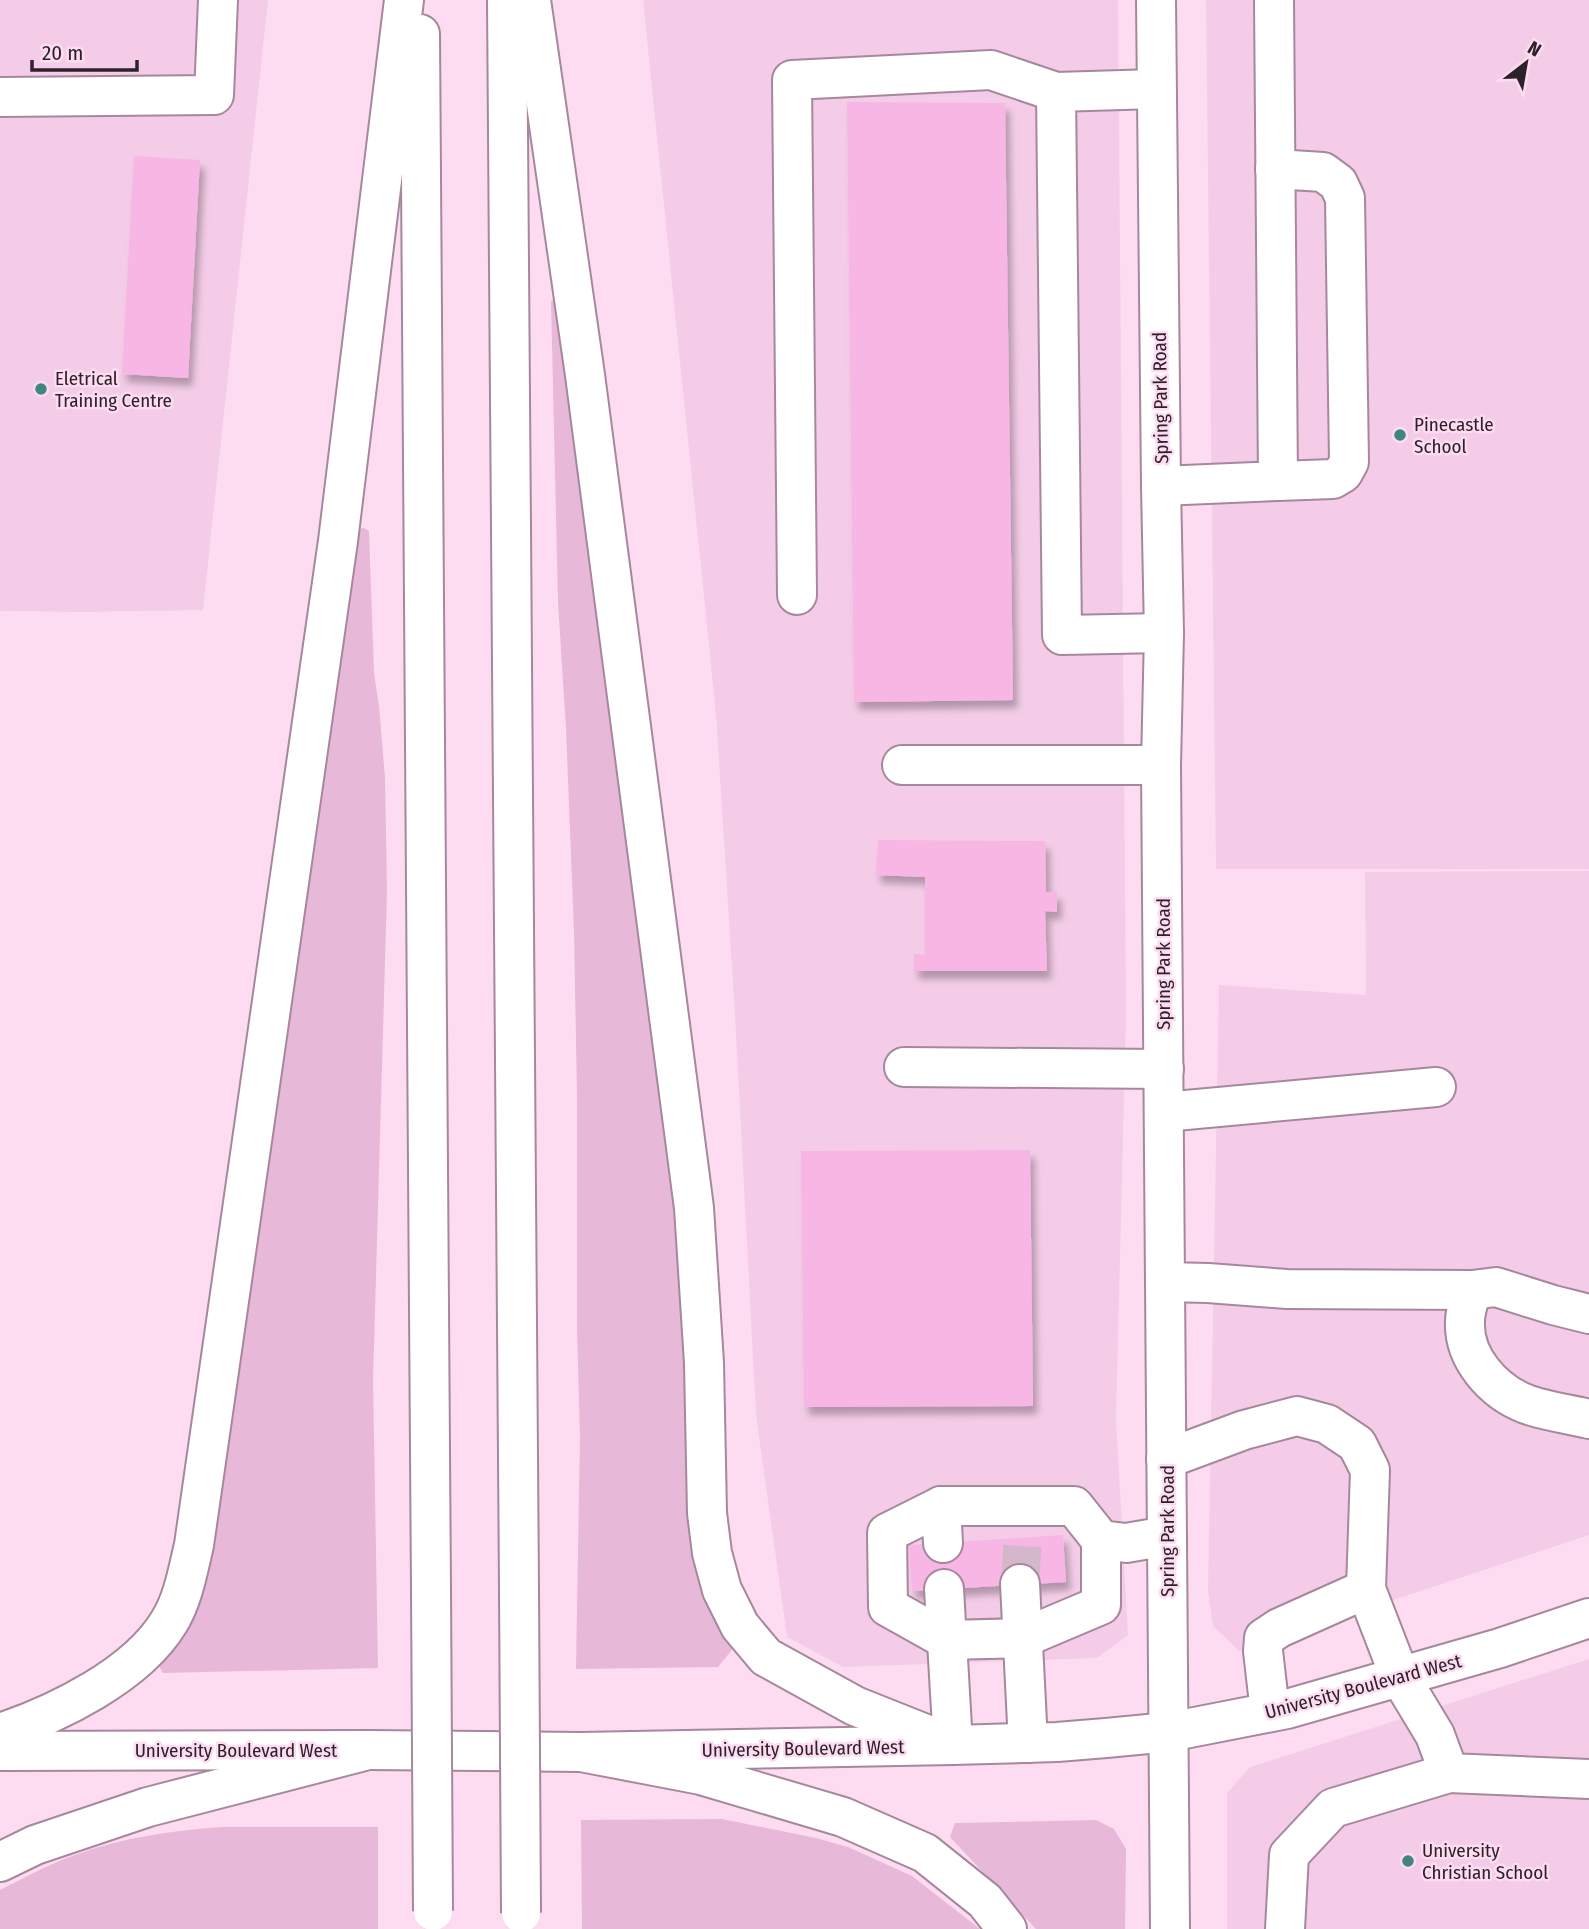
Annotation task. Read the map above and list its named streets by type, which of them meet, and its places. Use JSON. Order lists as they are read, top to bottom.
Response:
{
  "streets": {
    "main road": ["Spring Park Road", "University Boulevard West"]
  },
  "crossings": [
    ["Spring Park Road", "University Boulevard West"]
  ],
  "places": ["Eletrical Training Centre", "Pinecastle School", "University Christian School"],
  "scale_bar": "20 m",
  "north": "top right"
}
